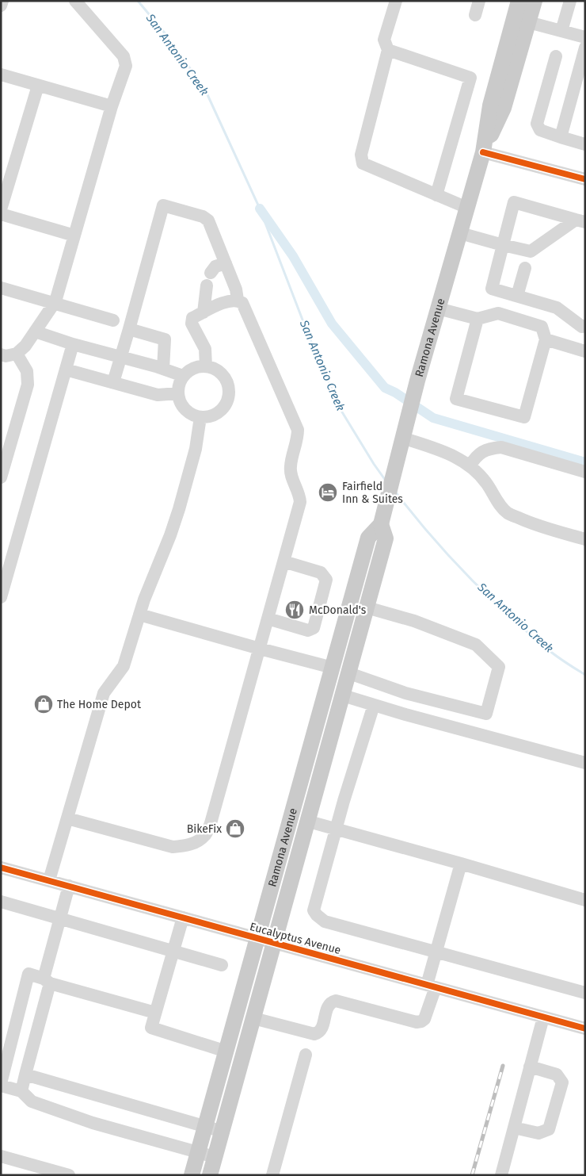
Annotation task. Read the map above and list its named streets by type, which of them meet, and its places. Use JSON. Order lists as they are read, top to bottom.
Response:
{
  "streets": {
    "main road": ["Ramona Avenue"],
    "street": ["Eucalyptus Avenue"]
  },
  "crossings": [
    ["Ramona Avenue", "Eucalyptus Avenue"]
  ],
  "water": ["San Antonio Creek"],
  "places": {
    "hotel": ["Fairfield Inn & Suites"],
    "restaurant": ["McDonald's"],
    "shop": ["The Home Depot", "BikeFix"]
  }
}
